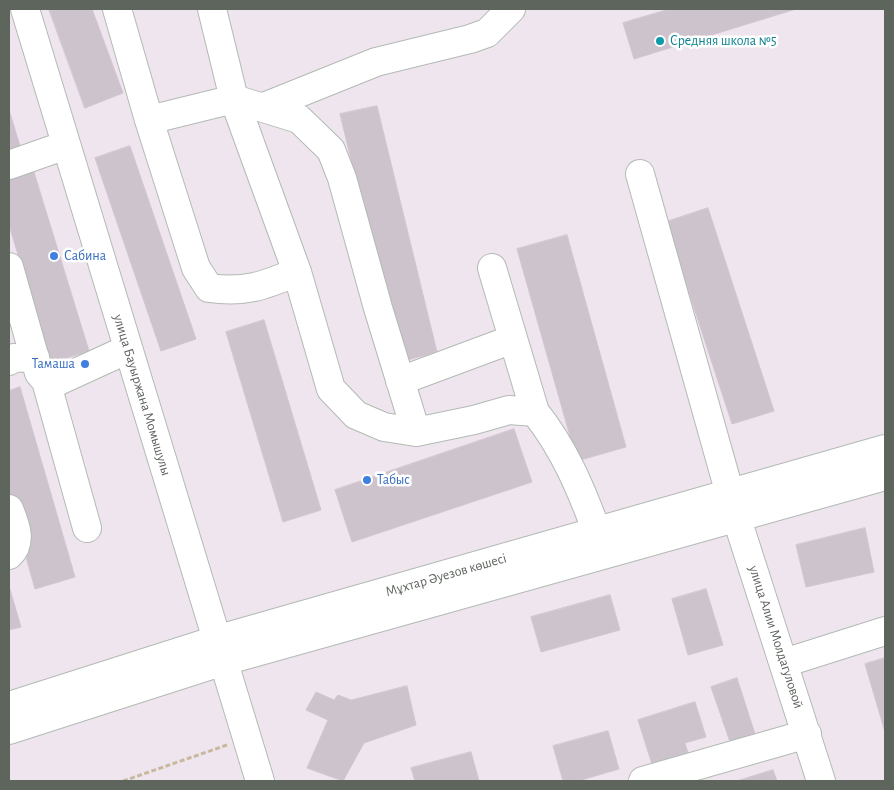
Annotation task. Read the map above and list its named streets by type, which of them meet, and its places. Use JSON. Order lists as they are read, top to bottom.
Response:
{
  "streets": {
    "street": ["улица Бауыржана Момышулы", "Мұхтар Әуезов көшесі", "улица Алии Молдагуловой"]
  },
  "crossings": [
    ["улица Бауыржана Момышулы", "Мұхтар Әуезов көшесі"],
    ["Мұхтар Әуезов көшесі", "улица Алии Молдагуловой"]
  ],
  "places": [
    "Средняя школа №5",
    "Сабина",
    "Тамаша",
    "Табыс"
  ]
}
